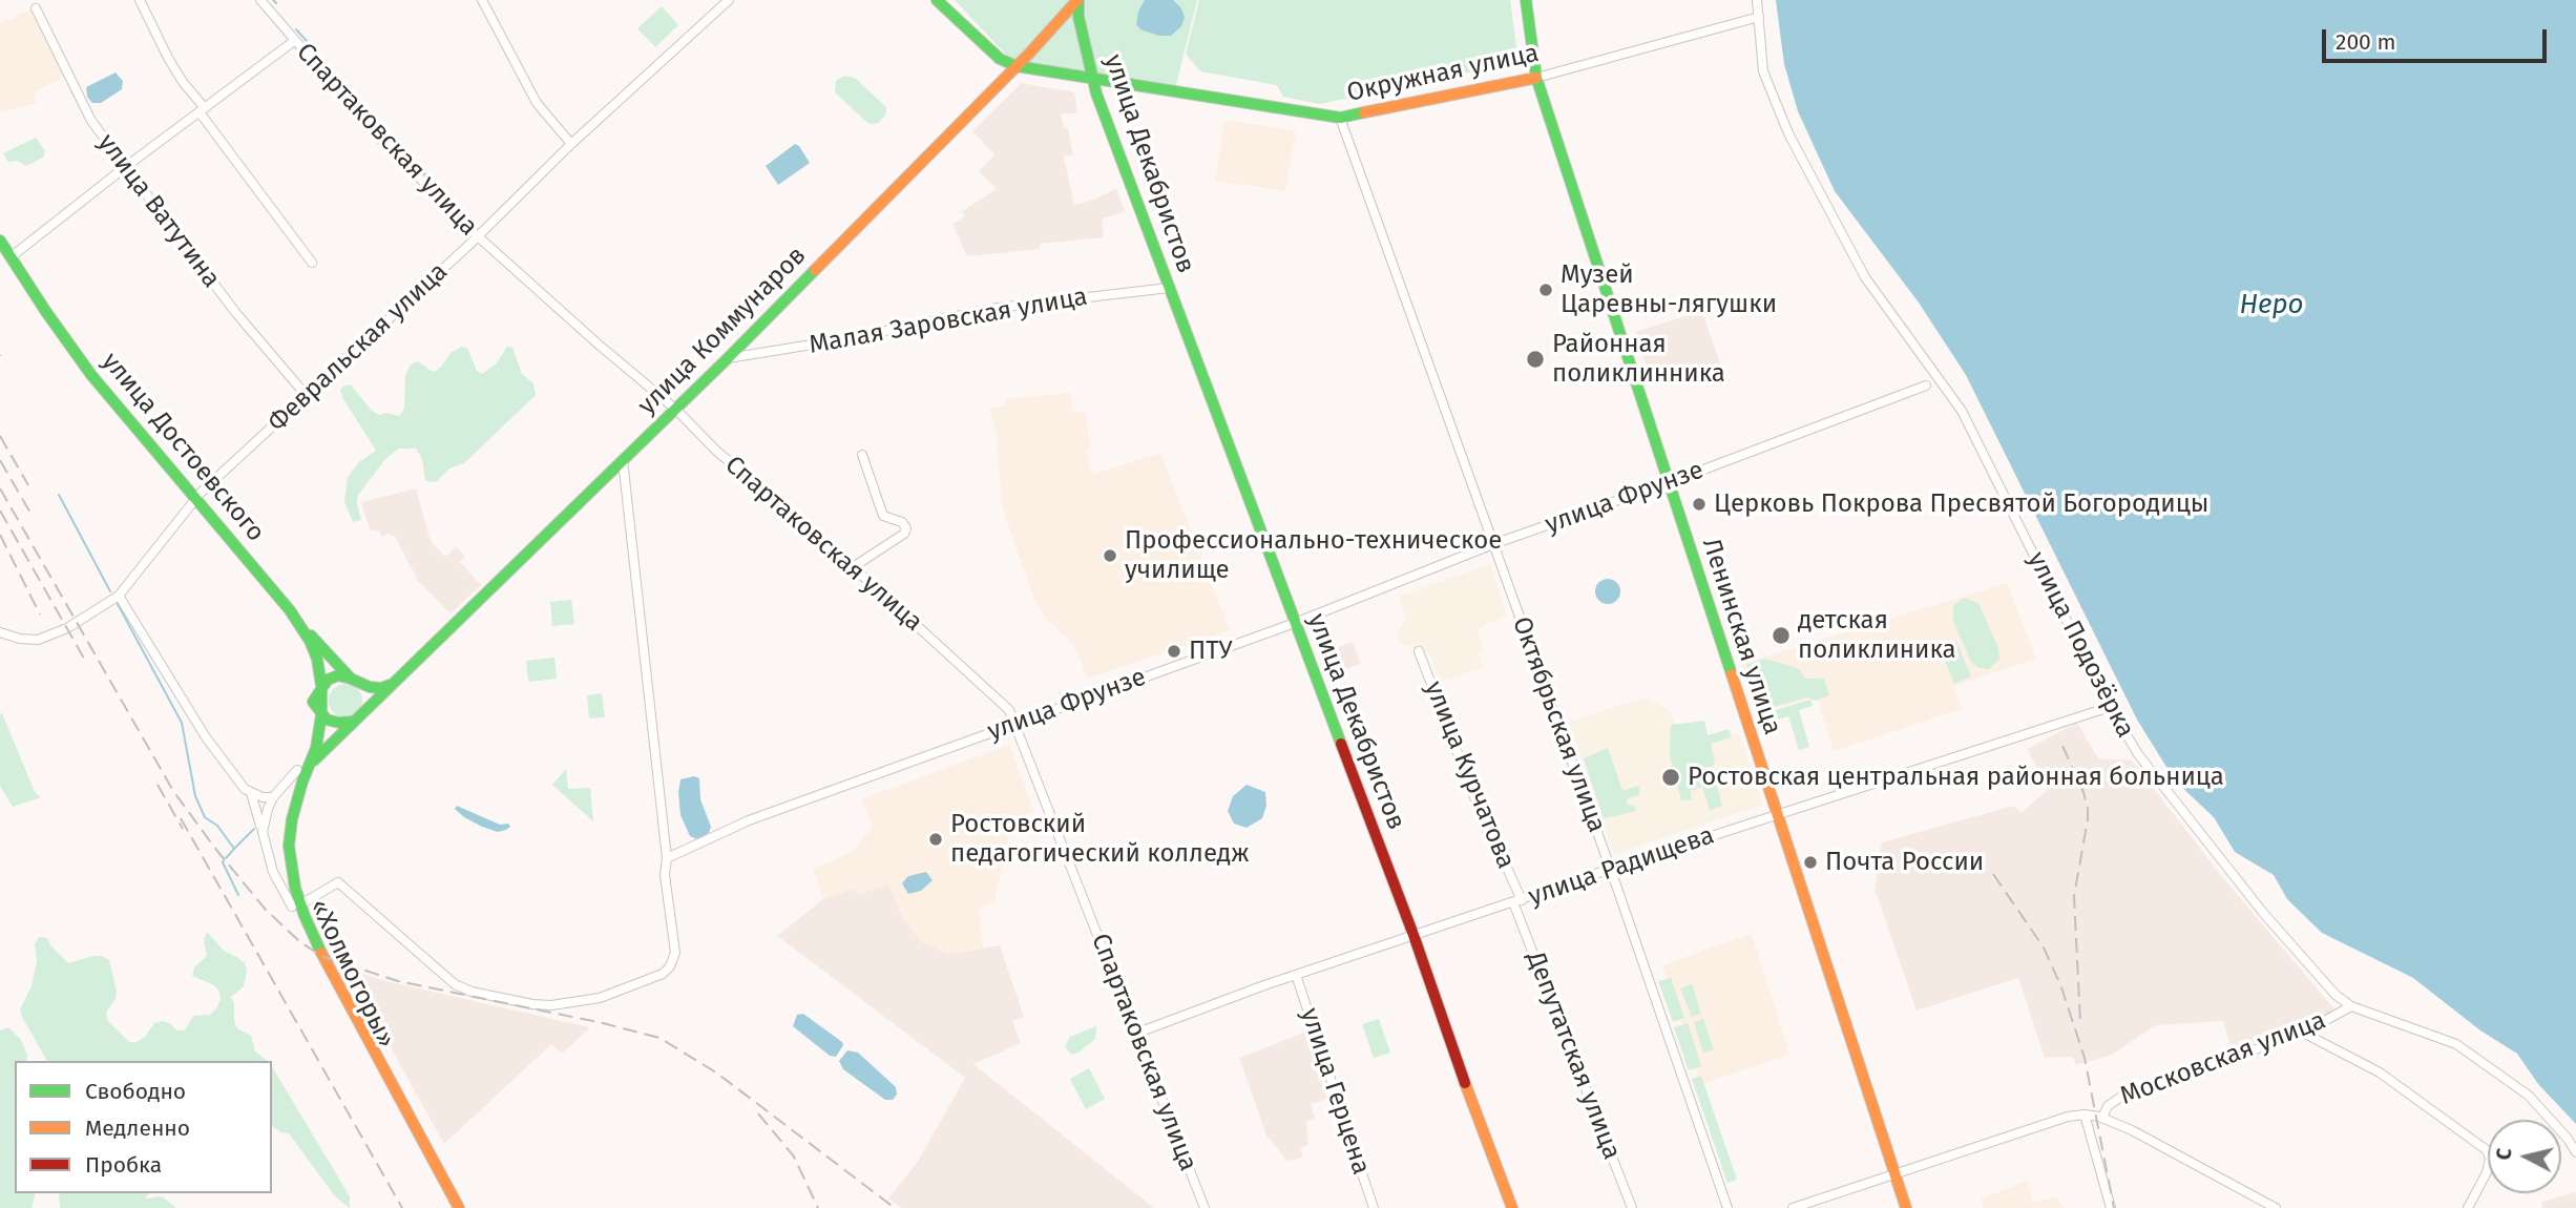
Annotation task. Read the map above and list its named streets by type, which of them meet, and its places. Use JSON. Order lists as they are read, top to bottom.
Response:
{
  "streets": {
    "main road": [
      "Окружная улица",
      "улица Декабристов",
      "улица Коммунаров",
      "улица Достоевского",
      "Ленинская улица",
      "«Холмогоры»"
    ],
    "street": [
      "Спартаковская улица",
      "улица Ватутина",
      "Малая Заровская улица",
      "Февральская улица",
      "улица Фрунзе",
      "улица Подозёрка",
      "Октябрьская улица",
      "улица Курчатова",
      "улица Радищева",
      "Депутатская улица",
      "Московская улица",
      "улица Герцена"
    ]
  },
  "crossings": [
    ["Окружная улица", "улица Декабристов"],
    ["Окружная улица", "улица Коммунаров"],
    ["Окружная улица", "Ленинская улица"],
    ["Окружная улица", "улица Подозёрка"],
    ["Окружная улица", "Октябрьская улица"],
    ["Спартаковская улица", "улица Коммунаров"],
    ["Спартаковская улица", "Февральская улица"],
    ["Спартаковская улица", "улица Фрунзе"],
    ["Спартаковская улица", "улица Радищева"],
    ["улица Декабристов", "Малая Заровская улица"],
    ["улица Декабристов", "улица Коммунаров"],
    ["улица Декабристов", "улица Фрунзе"],
    ["улица Декабристов", "улица Радищева"],
    ["улица Ватутина", "Февральская улица"],
    ["Малая Заровская улица", "улица Коммунаров"],
    ["улица Коммунаров", "улица Достоевского"],
    ["улица Коммунаров", "«Холмогоры»"],
    ["Февральская улица", "улица Достоевского"],
    ["улица Достоевского", "«Холмогоры»"],
    ["улица Фрунзе", "Ленинская улица"],
    ["улица Фрунзе", "Октябрьская улица"],
    ["Ленинская улица", "улица Радищева"],
    ["Ленинская улица", "Московская улица"],
    ["улица Подозёрка", "улица Радищева"],
    ["улица Подозёрка", "Московская улица"],
    ["Октябрьская улица", "улица Радищева"],
    ["улица Курчатова", "улица Радищева"],
    ["улица Курчатова", "Депутатская улица"],
    ["улица Радищева", "Депутатская улица"],
    ["улица Радищева", "улица Герцена"]
  ],
  "water": ["Неро"],
  "places": [
    "Музей Царевны-лягушки",
    "Районная поликлинника",
    "Церковь Покрова Пресвятой Богородицы",
    "Профессионально-техническое училище",
    "детская поликлиника",
    "ПТУ",
    "Ростовская центральная районная больница",
    "Ростовский педагогический колледж",
    "Почта России"
  ],
  "legend": ["Свободно", "Медленно", "Пробка"],
  "scale_bar": "200 m",
  "north": "left"
}
